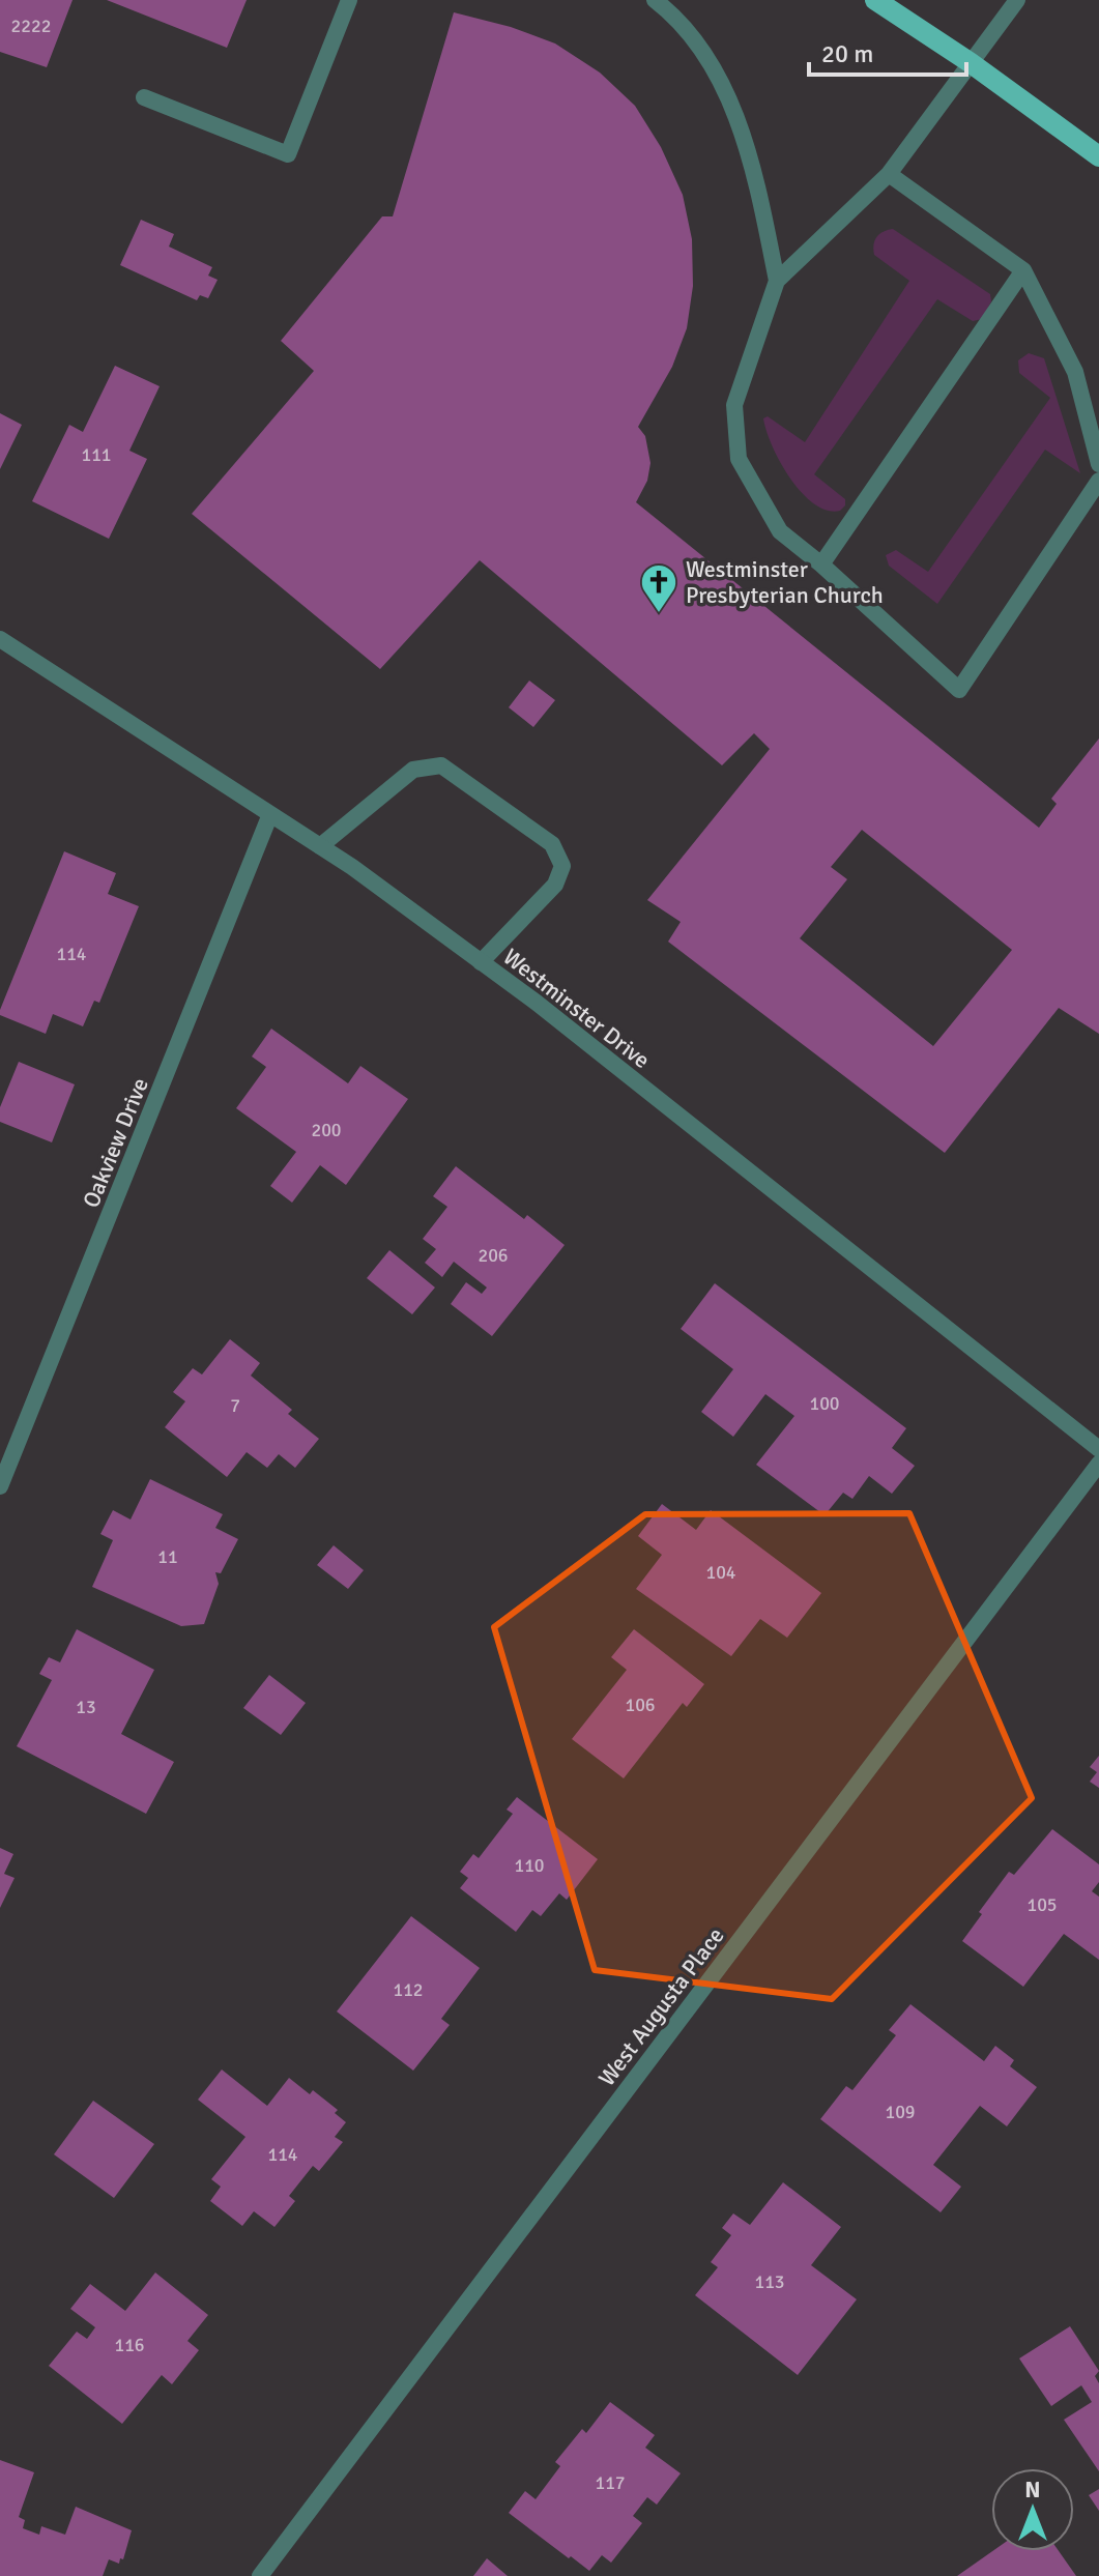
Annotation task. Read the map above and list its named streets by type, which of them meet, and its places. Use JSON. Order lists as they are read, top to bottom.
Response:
{
  "streets": {
    "street": ["Westminster Drive", "Oakview Drive", "West Augusta Place"]
  },
  "crossings": [
    ["Westminster Drive", "Oakview Drive"]
  ],
  "places": {
    "church": ["Westminster Presbyterian Church"]
  },
  "house_numbers": [
    "2222",
    "111",
    "114",
    "200",
    "206",
    "100",
    "7",
    "11",
    "104",
    "106",
    "13",
    "110",
    "105",
    "112",
    "109",
    "114",
    "113",
    "116",
    "117"
  ],
  "scale_bar": "20 m",
  "north": "top"
}
